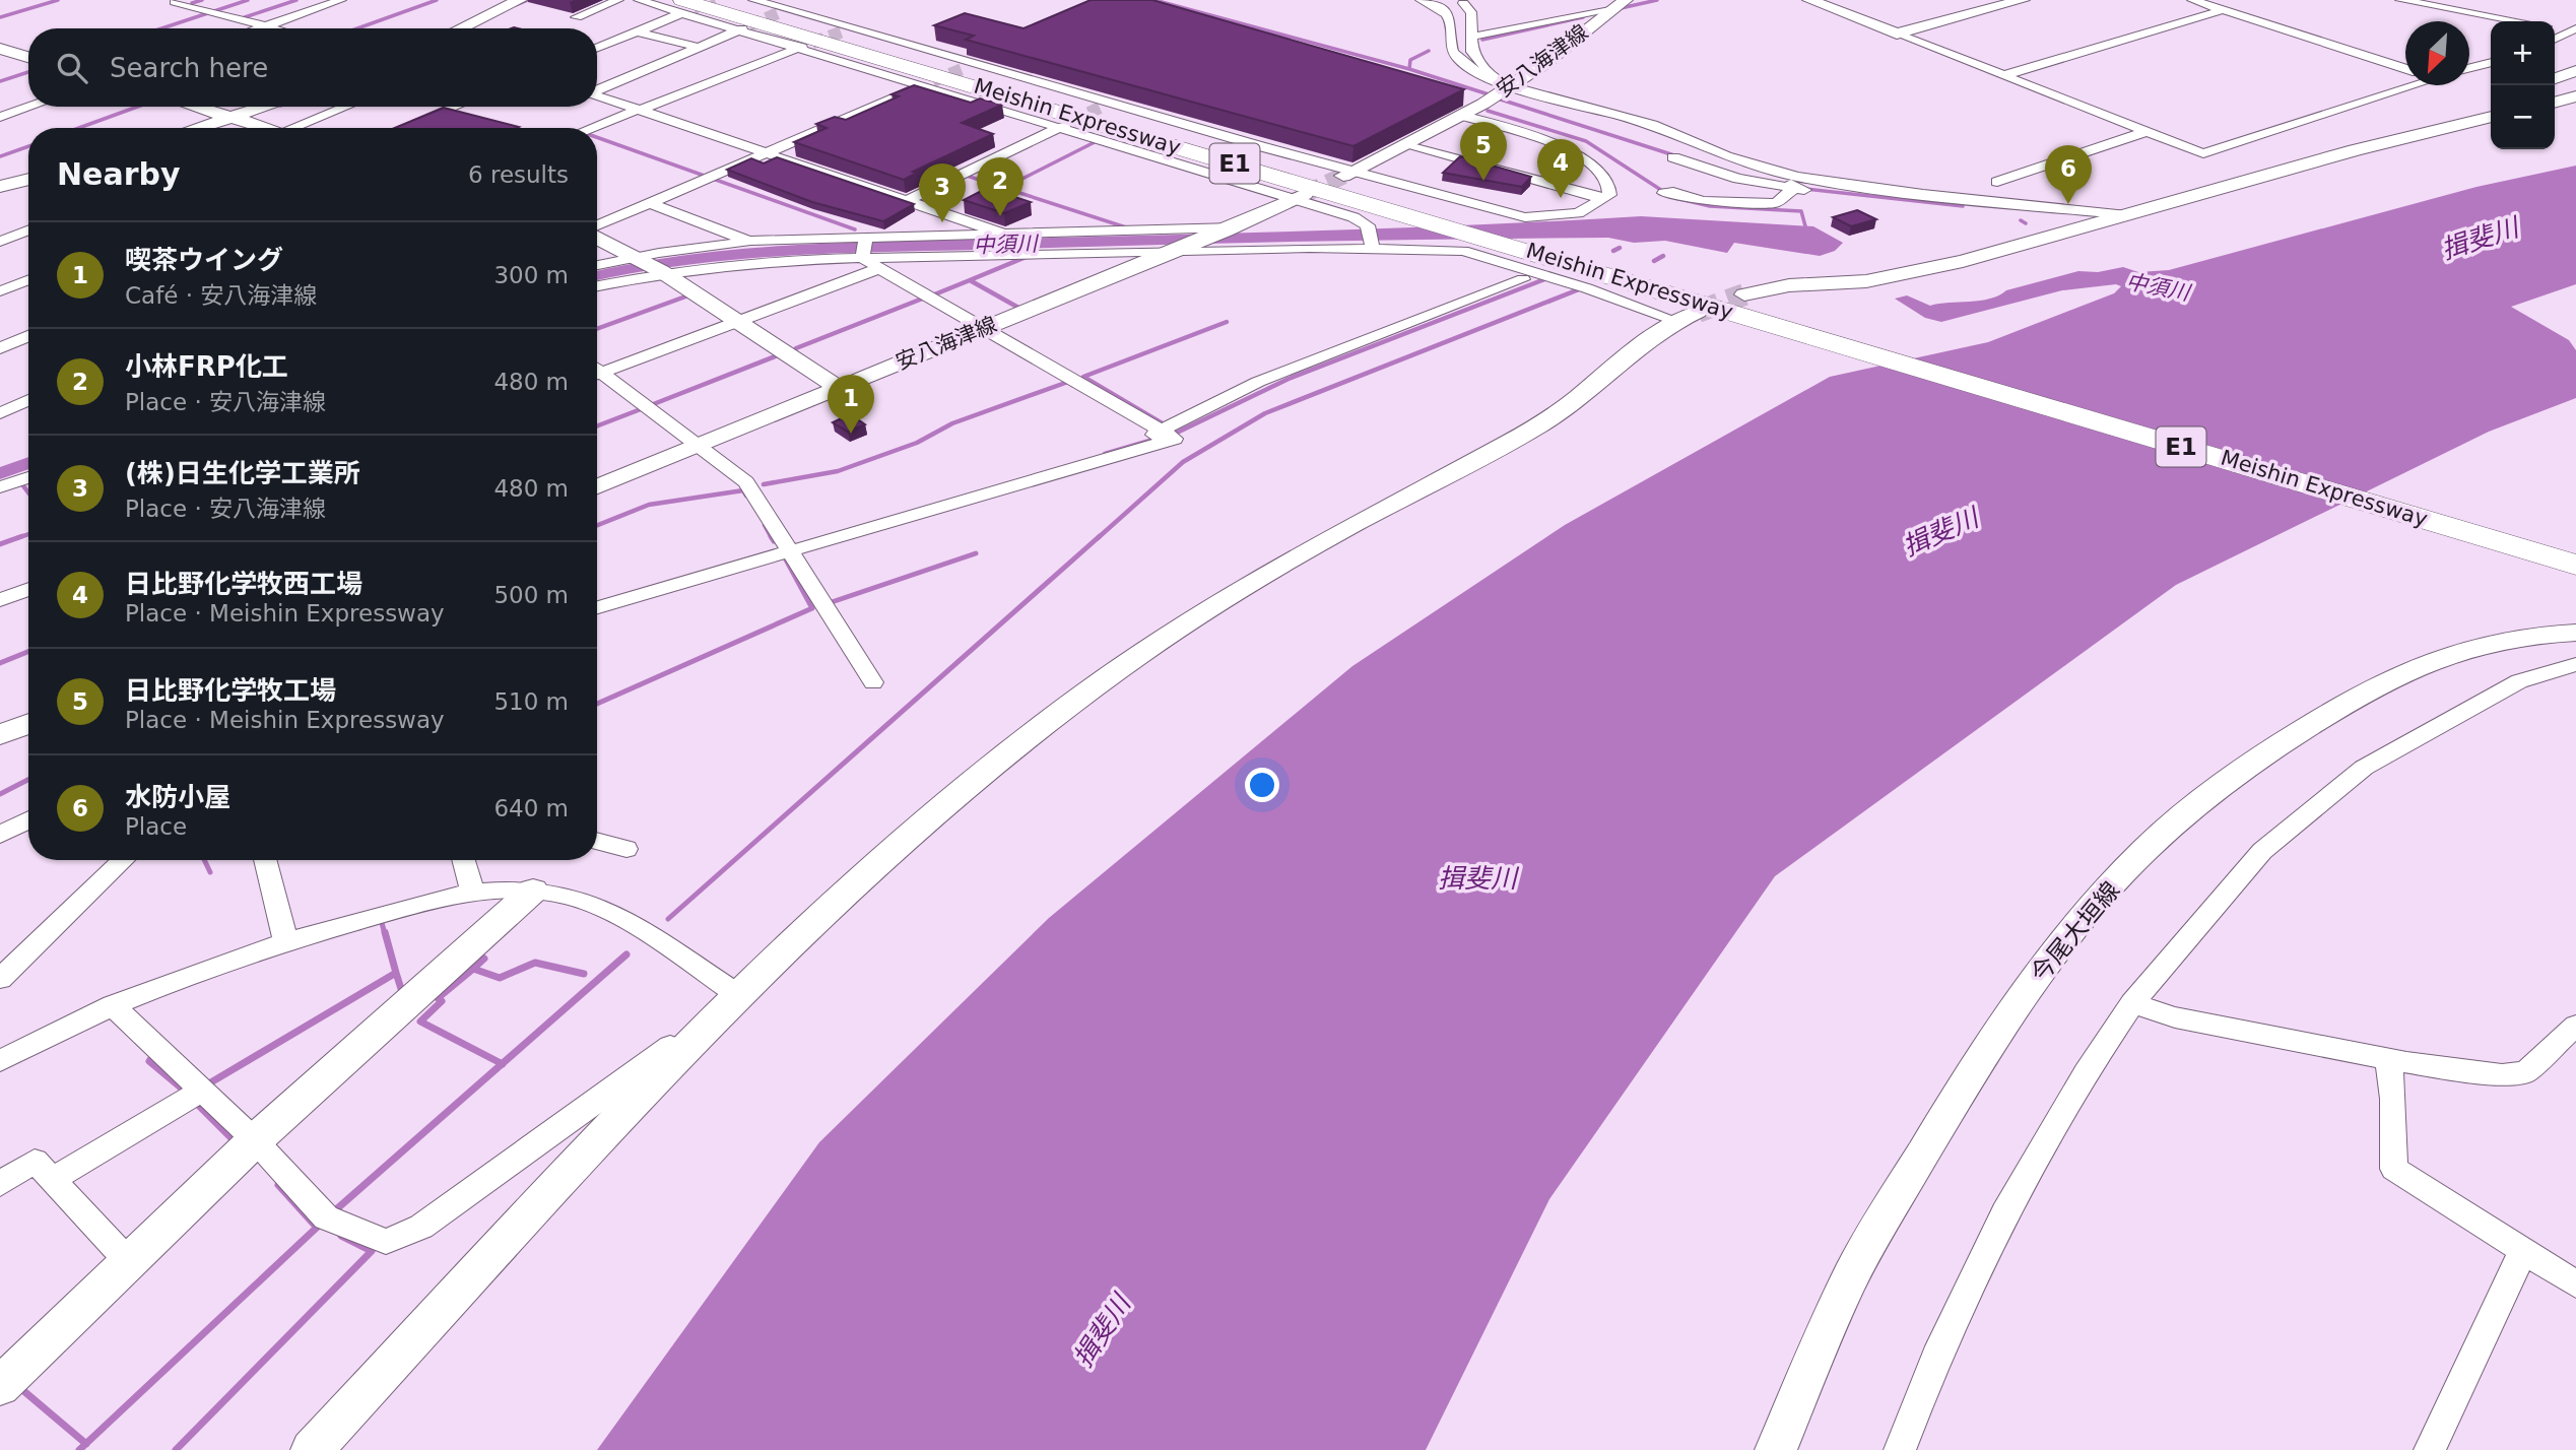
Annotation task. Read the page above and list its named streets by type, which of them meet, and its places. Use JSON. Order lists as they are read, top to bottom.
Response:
{
  "streets": {
    "highway": ["Meishin Expressway", "E1"],
    "street": ["安八海津線", "今尾大垣線"]
  },
  "water": ["揖斐川", "中須川"],
  "north": "bottom left",
  "page": {
    "map_buttons": ["+", "−"],
    "search": "Search here",
    "pins": [
      "5",
      "4",
      "6",
      "2",
      "3",
      "1"
    ],
    "heading": ["Nearby", "6 results"],
    "list": [
      {
        "mark": "1",
        "name": "喫茶ウイング",
        "note": "Café · 安八海津線",
        "value": "300 m"
      },
      {
        "mark": "2",
        "name": "小林FRP化工",
        "note": "Place · 安八海津線",
        "value": "480 m"
      },
      {
        "mark": "3",
        "name": "(株)日生化学工業所",
        "note": "Place · 安八海津線",
        "value": "480 m"
      },
      {
        "mark": "4",
        "name": "日比野化学牧西工場",
        "note": "Place · Meishin Expressway",
        "value": "500 m"
      },
      {
        "mark": "5",
        "name": "日比野化学牧工場",
        "note": "Place · Meishin Expressway",
        "value": "510 m"
      },
      {
        "mark": "6",
        "name": "水防小屋",
        "note": "Place",
        "value": "640 m"
      }
    ]
  }
}
